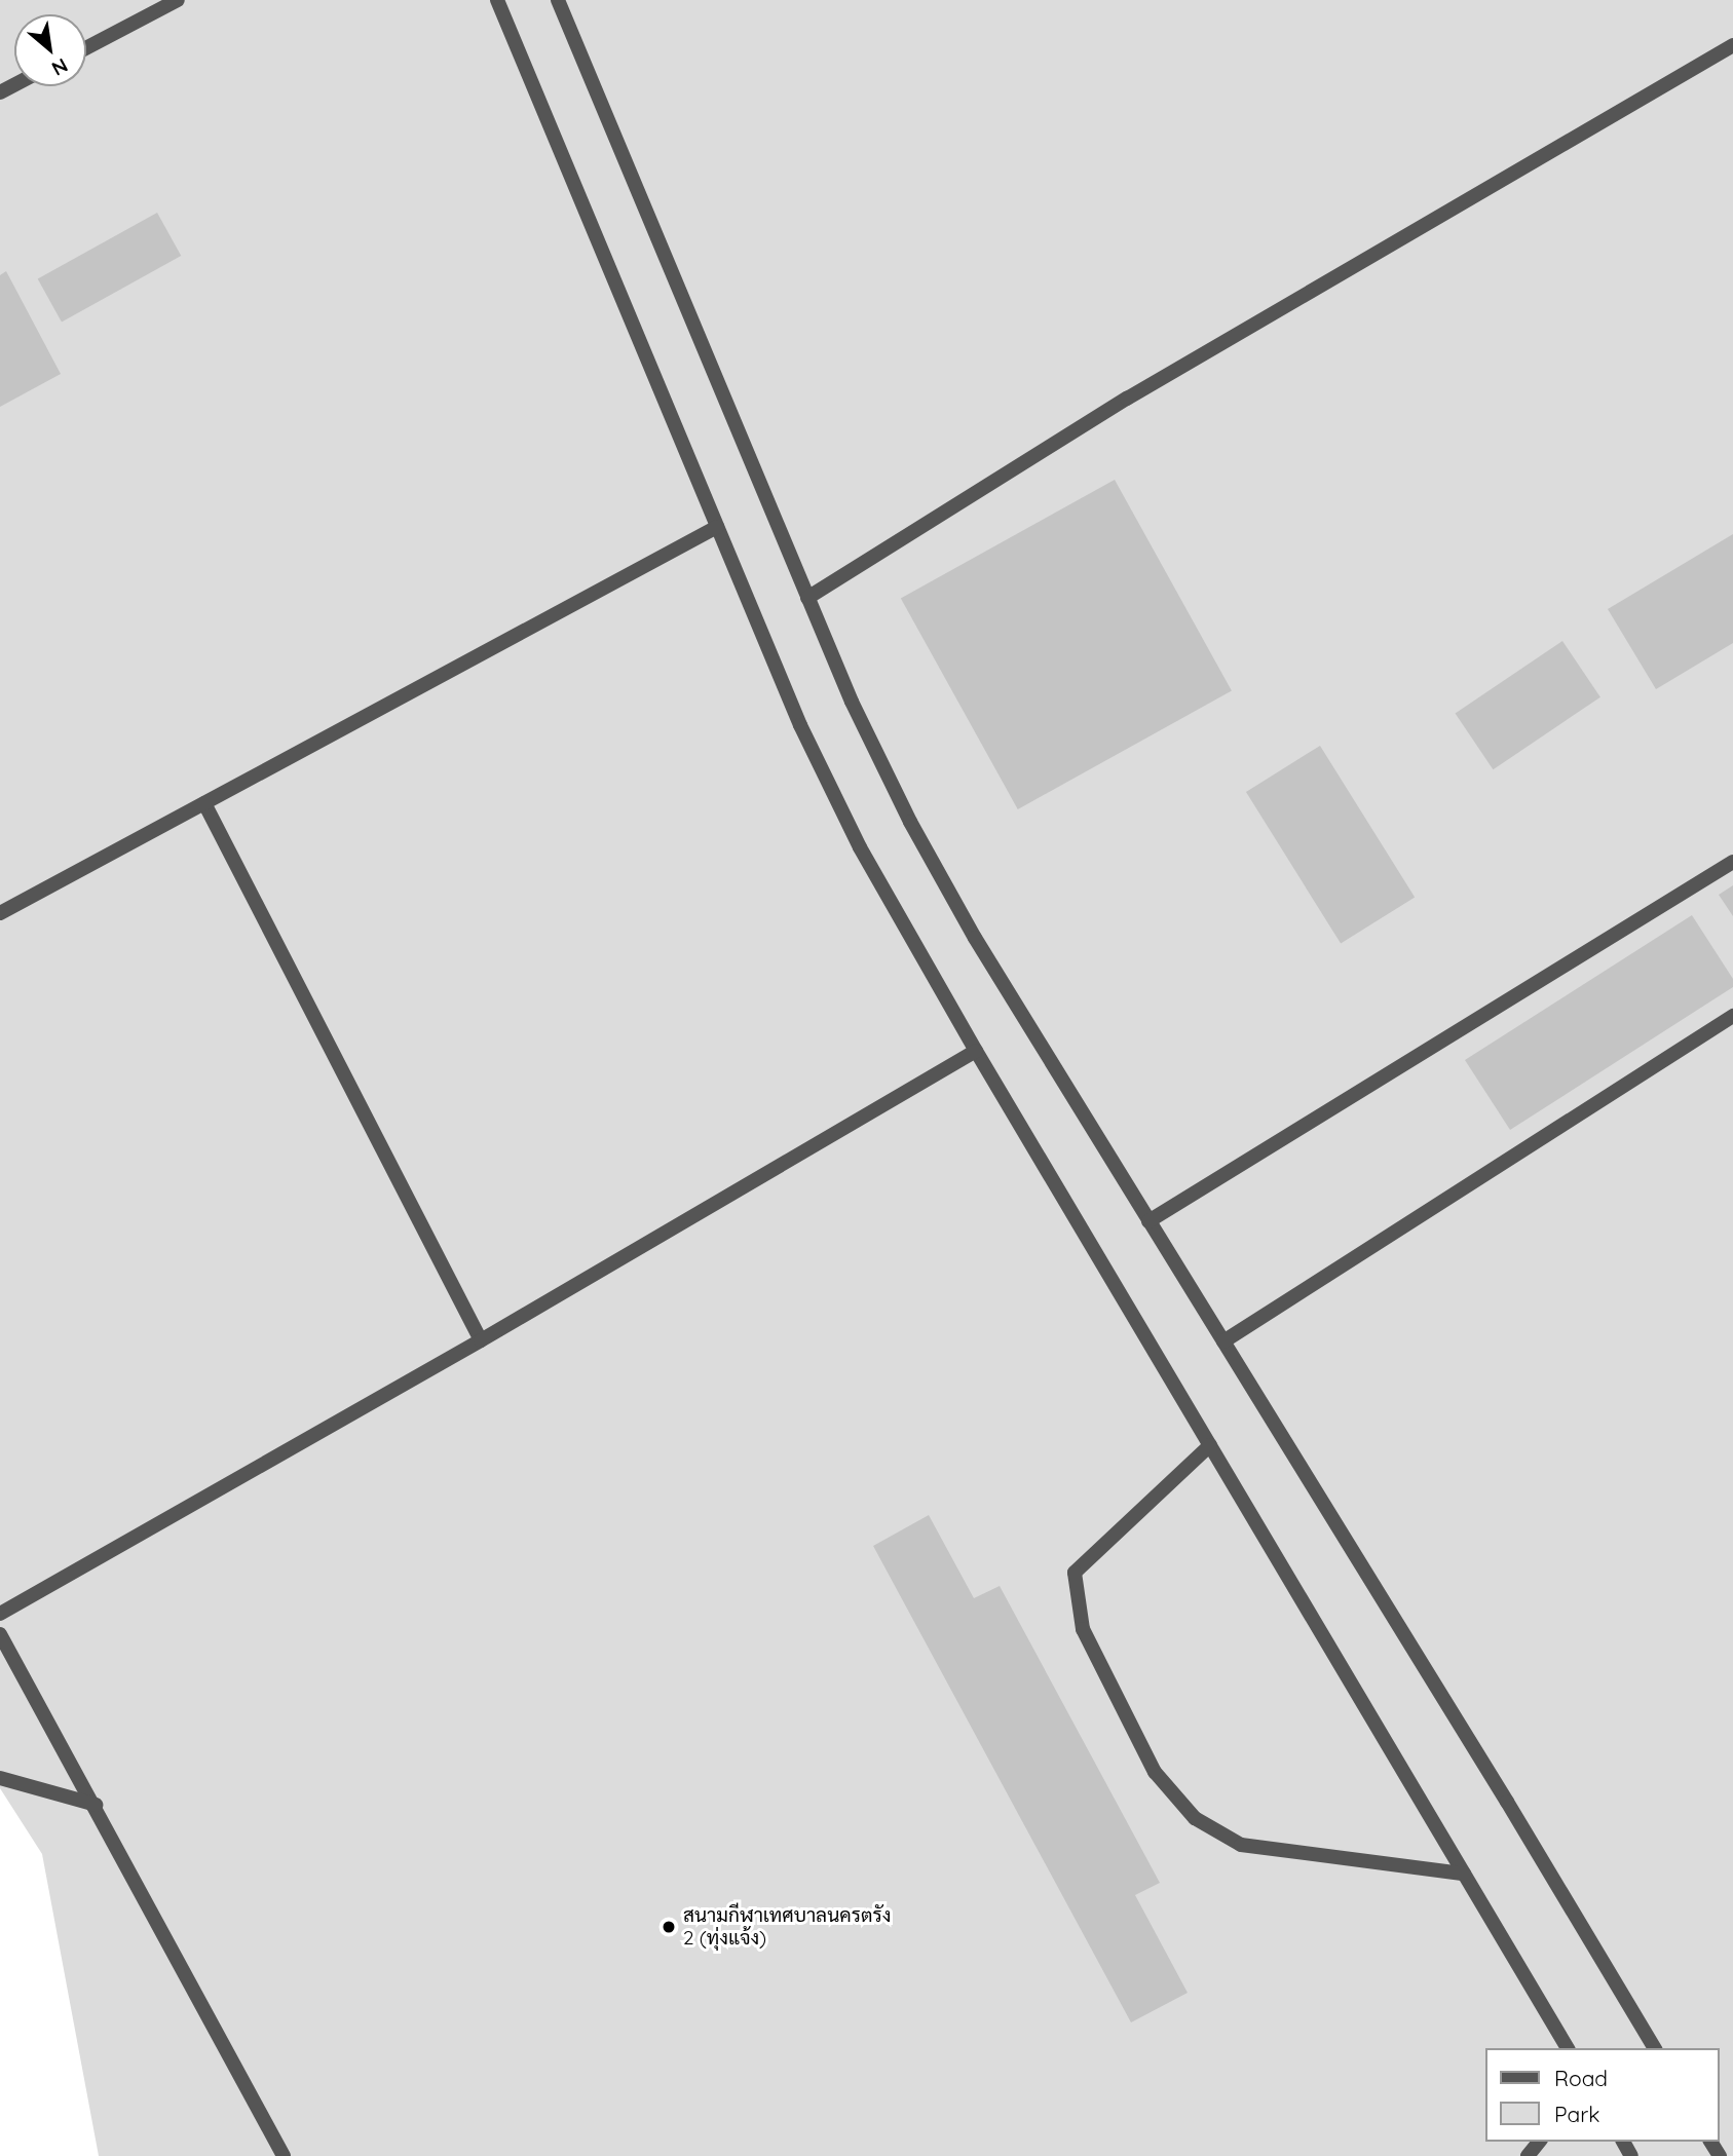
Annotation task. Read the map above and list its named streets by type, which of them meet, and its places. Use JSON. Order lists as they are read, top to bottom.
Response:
{
  "places": ["สนามกีฬาเทศบาลนครตรัง 2 (ทุ่งแจ้ง)"],
  "legend": ["Road", "Park"],
  "north": "bottom right"
}
